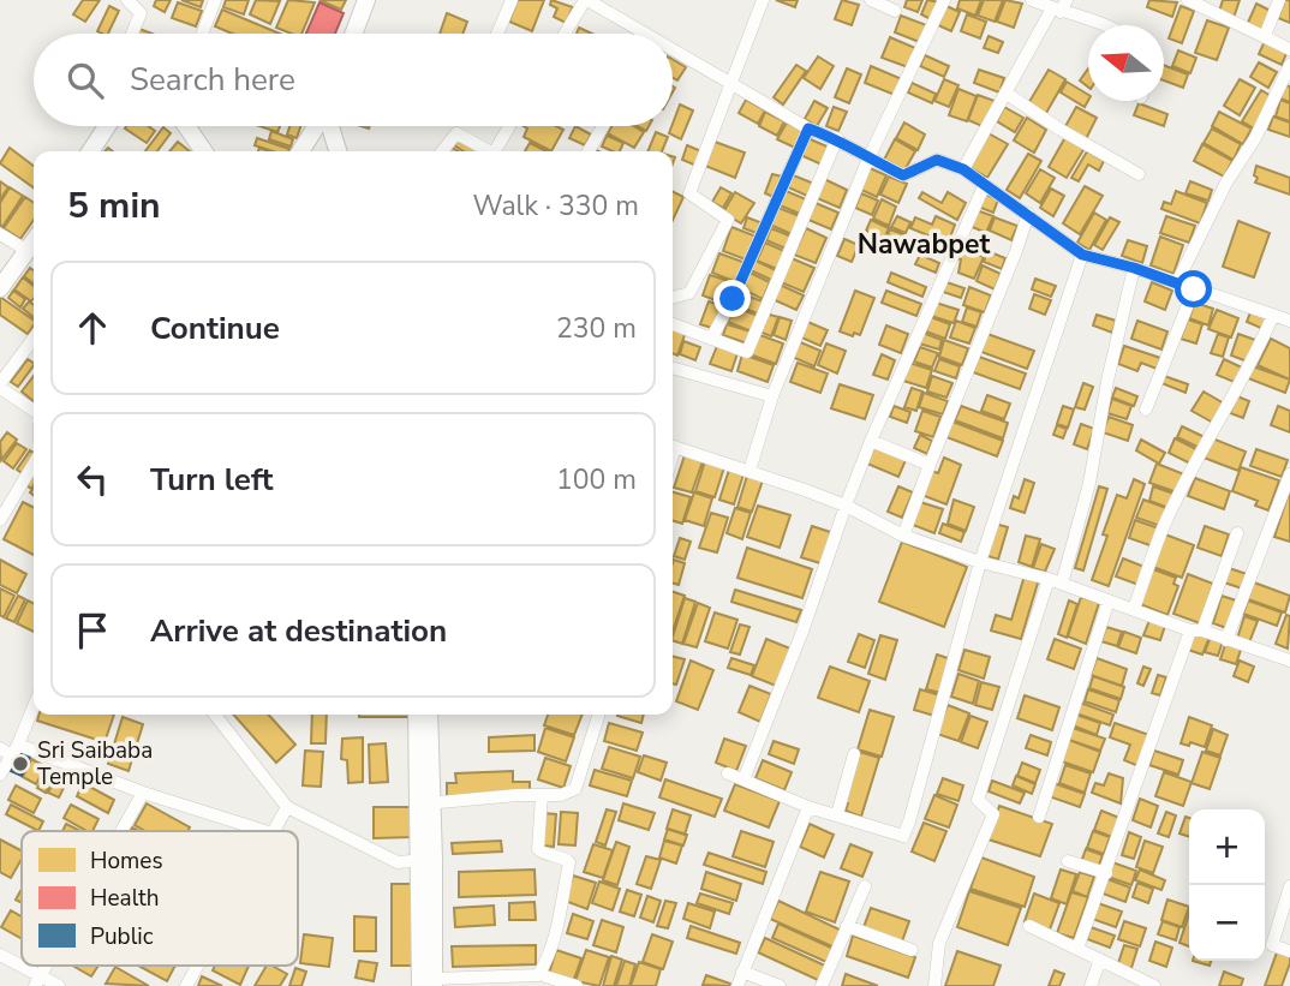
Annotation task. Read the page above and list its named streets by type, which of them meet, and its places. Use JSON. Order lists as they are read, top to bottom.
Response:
{
  "districts": ["Nawabpet"],
  "places": ["Sri Saibaba Temple"],
  "legend": ["Homes", "Health", "Public"],
  "north": "left",
  "page": {
    "search": "Search here",
    "heading": ["5 min", "Walk · 330 m"],
    "list": [
      ["Continue", "230 m"],
      ["Turn left", "100 m"],
      "Arrive at destination"
    ],
    "map_buttons": ["+", "−"]
  }
}
